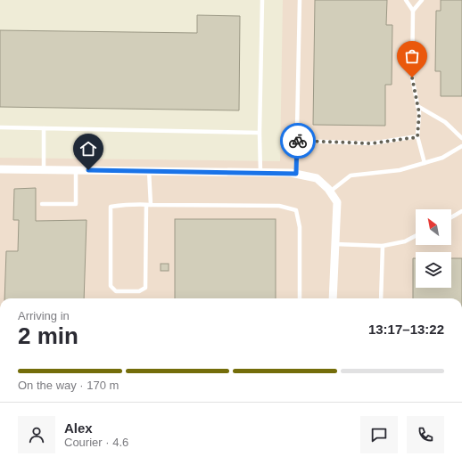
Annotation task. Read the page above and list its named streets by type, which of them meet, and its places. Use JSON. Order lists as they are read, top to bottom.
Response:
{
  "north": "top left",
  "page": {
    "heading": ["2 min", "Arriving in", "13:17–13:22"],
    "panel": ["Alex", "Courier · 4.6"],
    "bar": "On the way · 170 m"
  }
}
